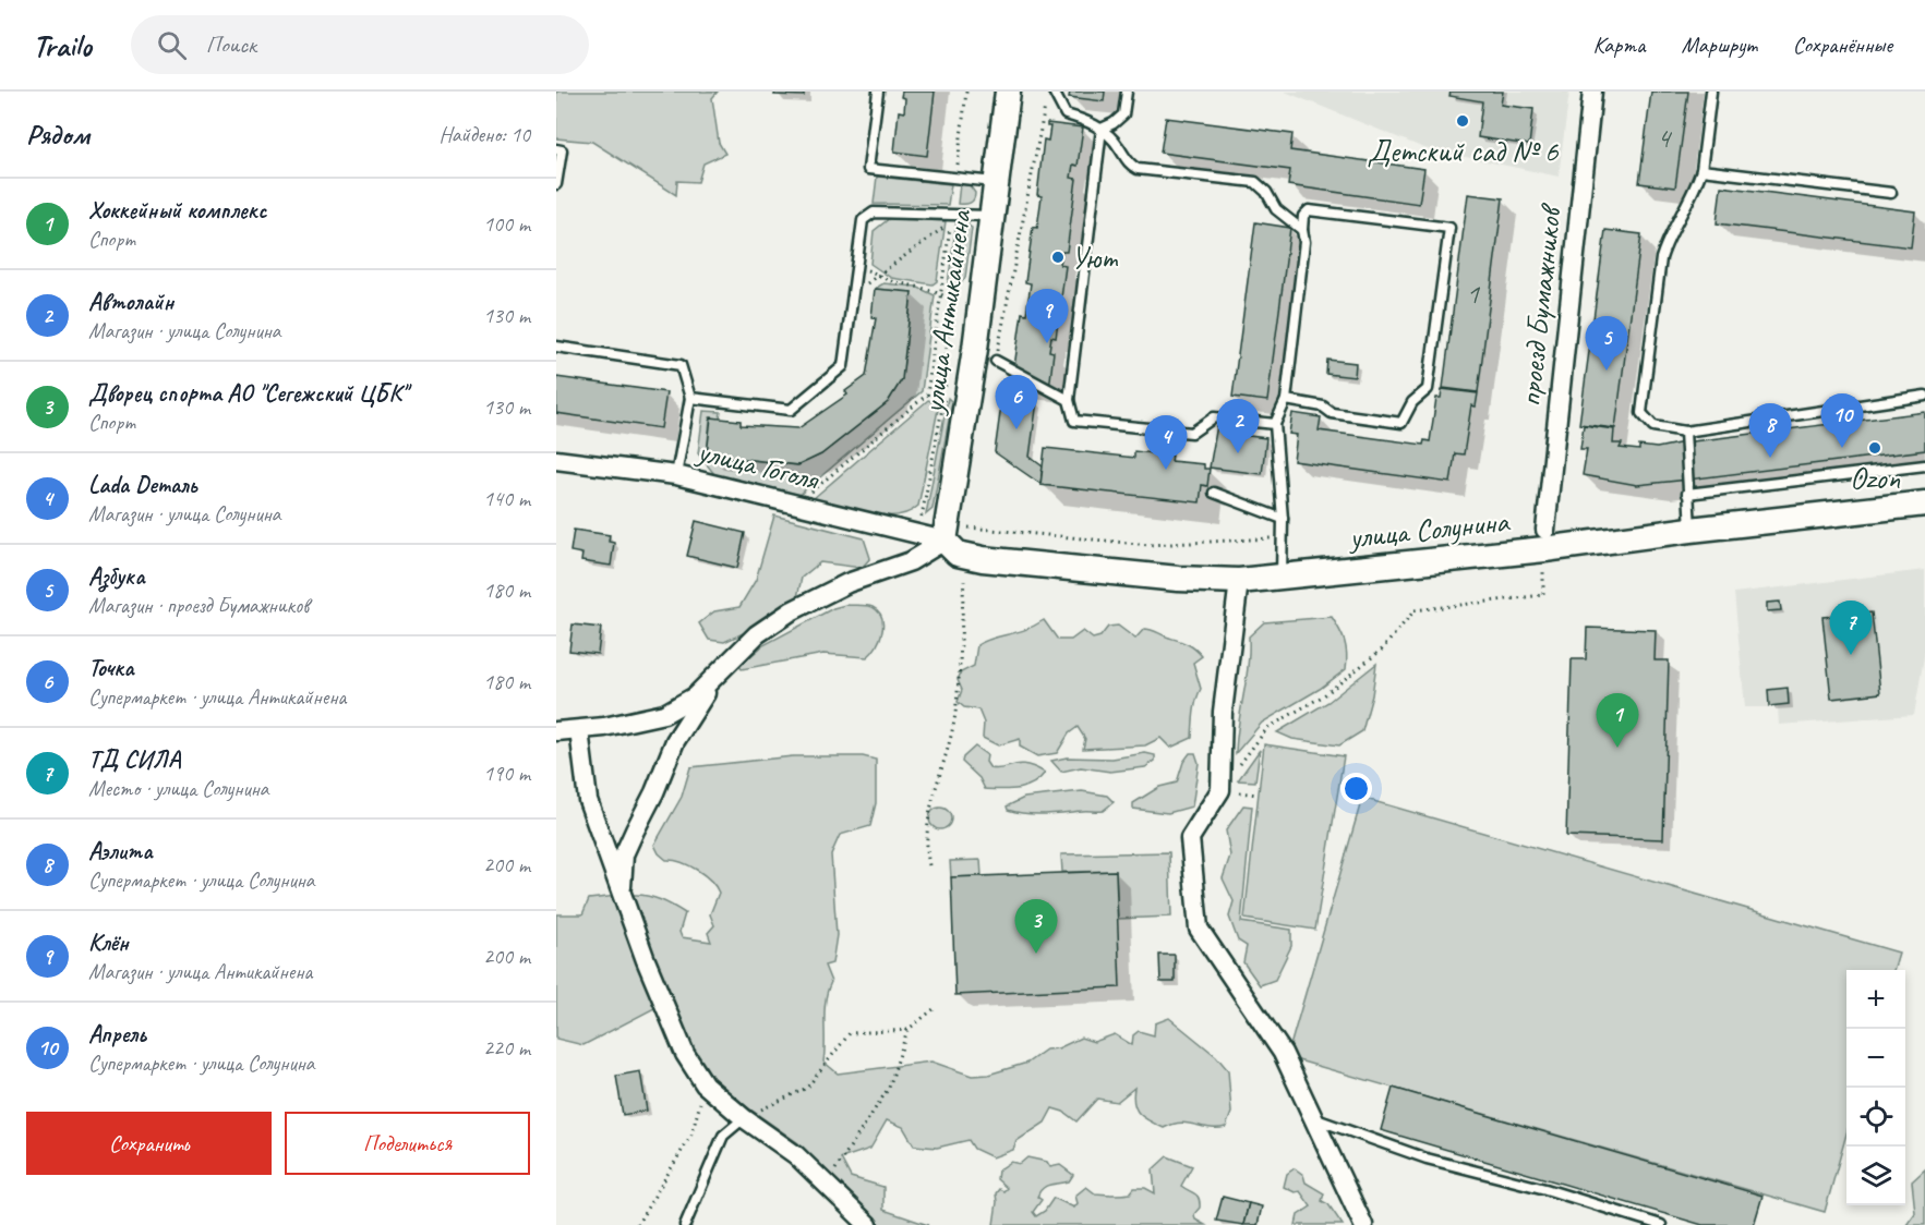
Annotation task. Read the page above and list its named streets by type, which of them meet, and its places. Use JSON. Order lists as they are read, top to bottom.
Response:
{
  "streets": {
    "street": [
      "проезд Бумажников",
      "улица Антикайнена",
      "улица Гоголя",
      "улица Солунина"
    ]
  },
  "crossings": [
    ["улица Антикайнена", "улица Гоголя"],
    ["улица Антикайнена", "улица Солунина"],
    ["улица Гоголя", "улица Солунина"]
  ],
  "places": ["Детский сад № 6", "Уют", "Ozon"],
  "house_numbers": ["4", "1"],
  "page": {
    "header": "Trailo",
    "search": "Поиск",
    "nav": ["Карта", "Маршрут", "Сохранённые"],
    "heading": ["Рядом", "Найдено: 10"],
    "list": [
      {
        "mark": "1",
        "name": "Хоккейный комплекс",
        "note": "Спорт",
        "value": "100 m"
      },
      {
        "mark": "2",
        "name": "Автолайн",
        "note": "Магазин · улица Солунина",
        "value": "130 m"
      },
      {
        "mark": "3",
        "name": "Дворец спорта АО \"Сегежский ЦБК\"",
        "note": "Спорт",
        "value": "130 m"
      },
      {
        "mark": "4",
        "name": "Lada Dеталь",
        "note": "Магазин · улица Солунина",
        "value": "140 m"
      },
      {
        "mark": "5",
        "name": "Азбука",
        "note": "Магазин · проезд Бумажников",
        "value": "180 m"
      },
      {
        "mark": "6",
        "name": "Точка",
        "note": "Супермаркет · улица Антикайнена",
        "value": "180 m"
      },
      {
        "mark": "7",
        "name": "ТД СИЛА",
        "note": "Место · улица Солунина",
        "value": "190 m"
      },
      {
        "mark": "8",
        "name": "Аэлита",
        "note": "Супермаркет · улица Солунина",
        "value": "200 m"
      },
      {
        "mark": "9",
        "name": "Клён",
        "note": "Магазин · улица Антикайнена",
        "value": "200 m"
      },
      {
        "mark": "10",
        "name": "Апрель",
        "note": "Супермаркет · улица Солунина",
        "value": "220 m"
      }
    ],
    "pins": [
      "9",
      "5",
      "6",
      "10",
      "2",
      "8",
      "4",
      "7",
      "1",
      "3"
    ],
    "map_buttons": ["+", "−"],
    "buttons": ["Сохранить", "Поделиться"]
  }
}
